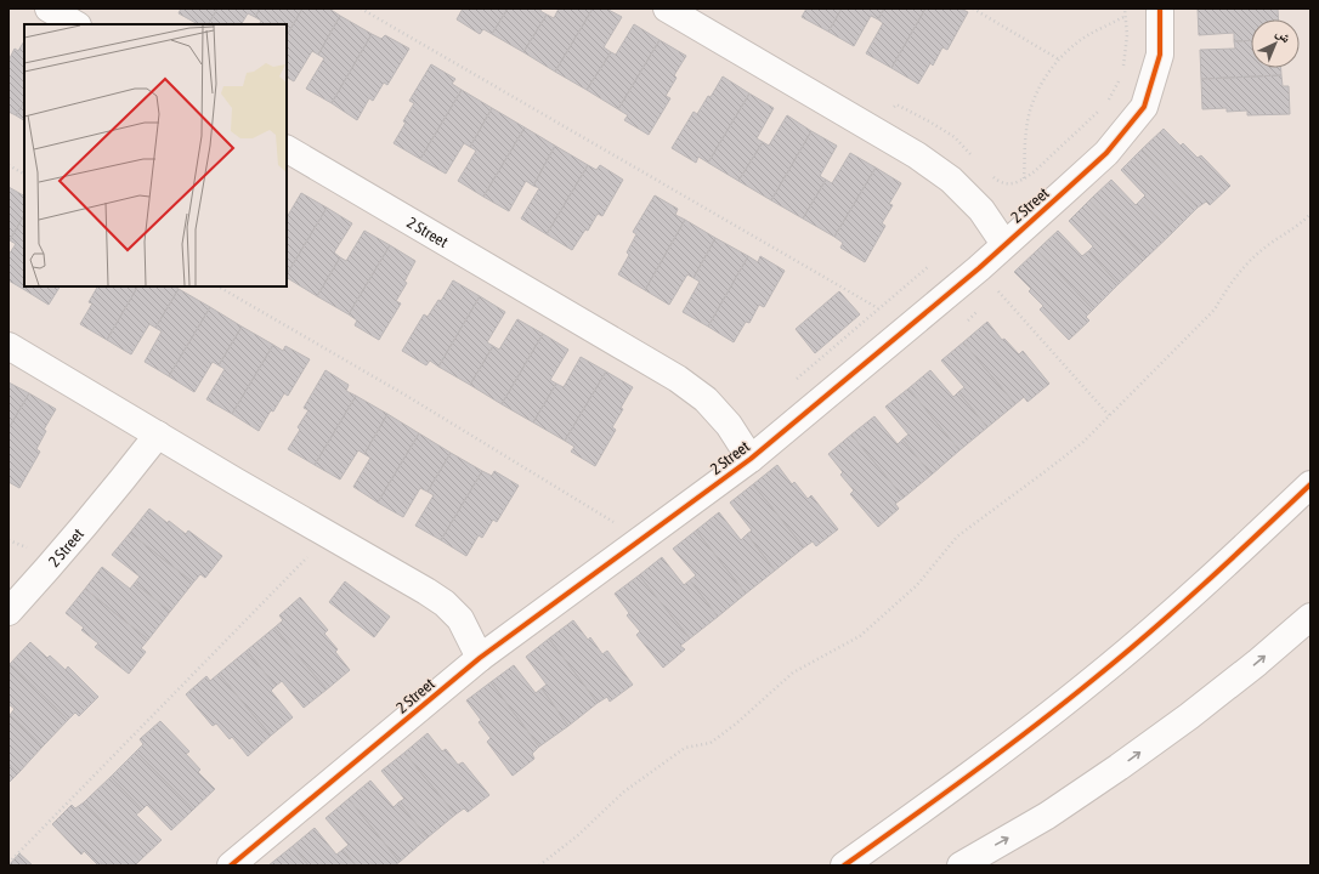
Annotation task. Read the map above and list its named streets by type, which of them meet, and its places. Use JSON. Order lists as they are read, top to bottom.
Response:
{
  "streets": {
    "street": ["2 Street"]
  },
  "north": "top right"
}
